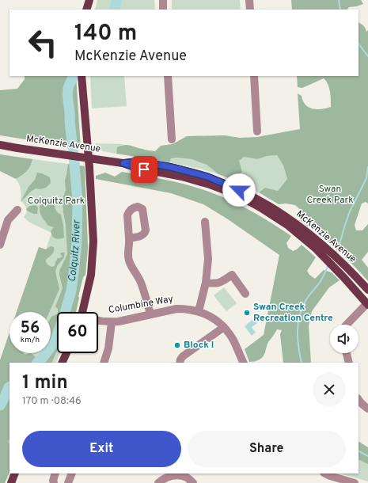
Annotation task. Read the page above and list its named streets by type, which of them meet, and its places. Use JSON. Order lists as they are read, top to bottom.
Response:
{
  "streets": {
    "main road": ["McKenzie Avenue"],
    "street": ["Columbine Way"]
  },
  "water": ["Colquitz River"],
  "parks": ["Swan Creek Park", "Colquitz Park"],
  "places": ["Swan Creek Recreation Centre", "Block I"],
  "page": {
    "turn": ["140 m", "McKenzie Avenue"],
    "speed": "56 km/h",
    "limit": "60",
    "heading": ["1 min", "170 m · 08:46"],
    "buttons": ["Exit", "Share"]
  }
}
